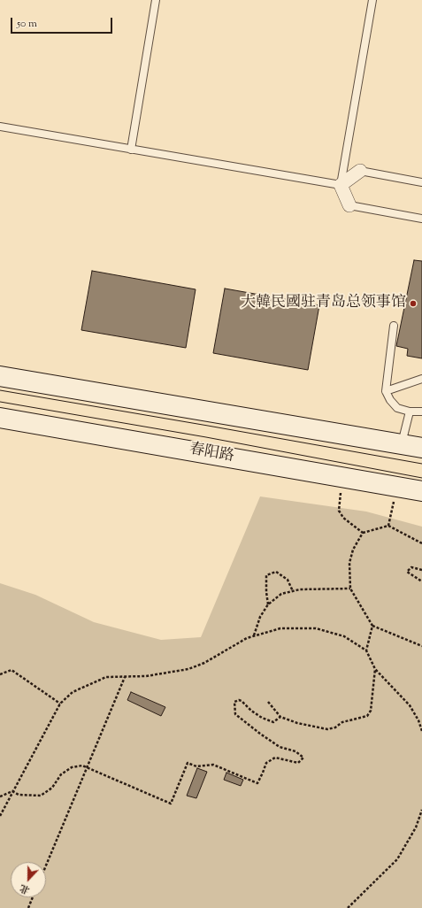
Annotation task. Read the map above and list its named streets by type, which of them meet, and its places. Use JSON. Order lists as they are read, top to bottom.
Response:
{
  "streets": {
    "main road": ["春阳路"]
  },
  "places": ["大韓民國驻青岛总领事馆"],
  "scale_bar": "50 m",
  "north": "bottom"
}
